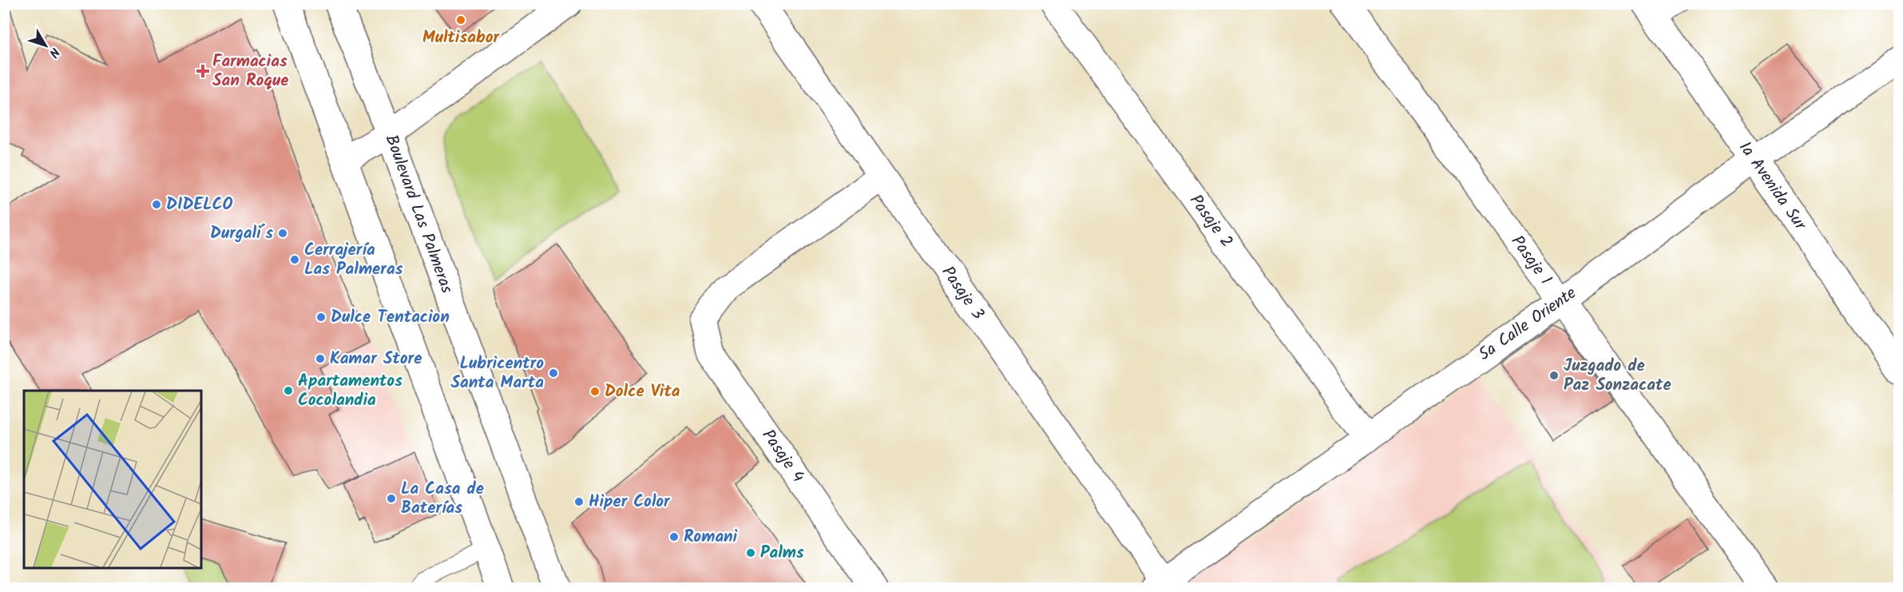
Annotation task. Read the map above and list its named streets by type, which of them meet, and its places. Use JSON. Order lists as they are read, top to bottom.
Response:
{
  "streets": {
    "street": [
      "1a Avenida Sur",
      "Boulevard Las Palmeras",
      "Pasaje 2",
      "Pasaje 1",
      "Pasaje 3",
      "5a Calle Oriente",
      "Pasaje 4"
    ]
  },
  "crossings": [
    ["1a Avenida Sur", "5a Calle Oriente"],
    ["Pasaje 2", "5a Calle Oriente"],
    ["Pasaje 1", "5a Calle Oriente"],
    ["Pasaje 3", "5a Calle Oriente"],
    ["Pasaje 3", "Pasaje 4"]
  ],
  "places": {
    "other": [
      "Multisabor",
      "DIDELCO",
      "Durgali´s",
      "Cerrajería Las Palmeras",
      "Dulce Tentacion",
      "Kamar Store",
      "Lubricentro Santa Marta",
      "Juzgado de Paz Sonzacate",
      "Apartamentos Cocolandia",
      "Dolce Vita",
      "La Casa de Baterías",
      "Hiper Color",
      "Romani",
      "Palms"
    ],
    "health": ["Farmacias San Roque"]
  },
  "north": "bottom right"
}
